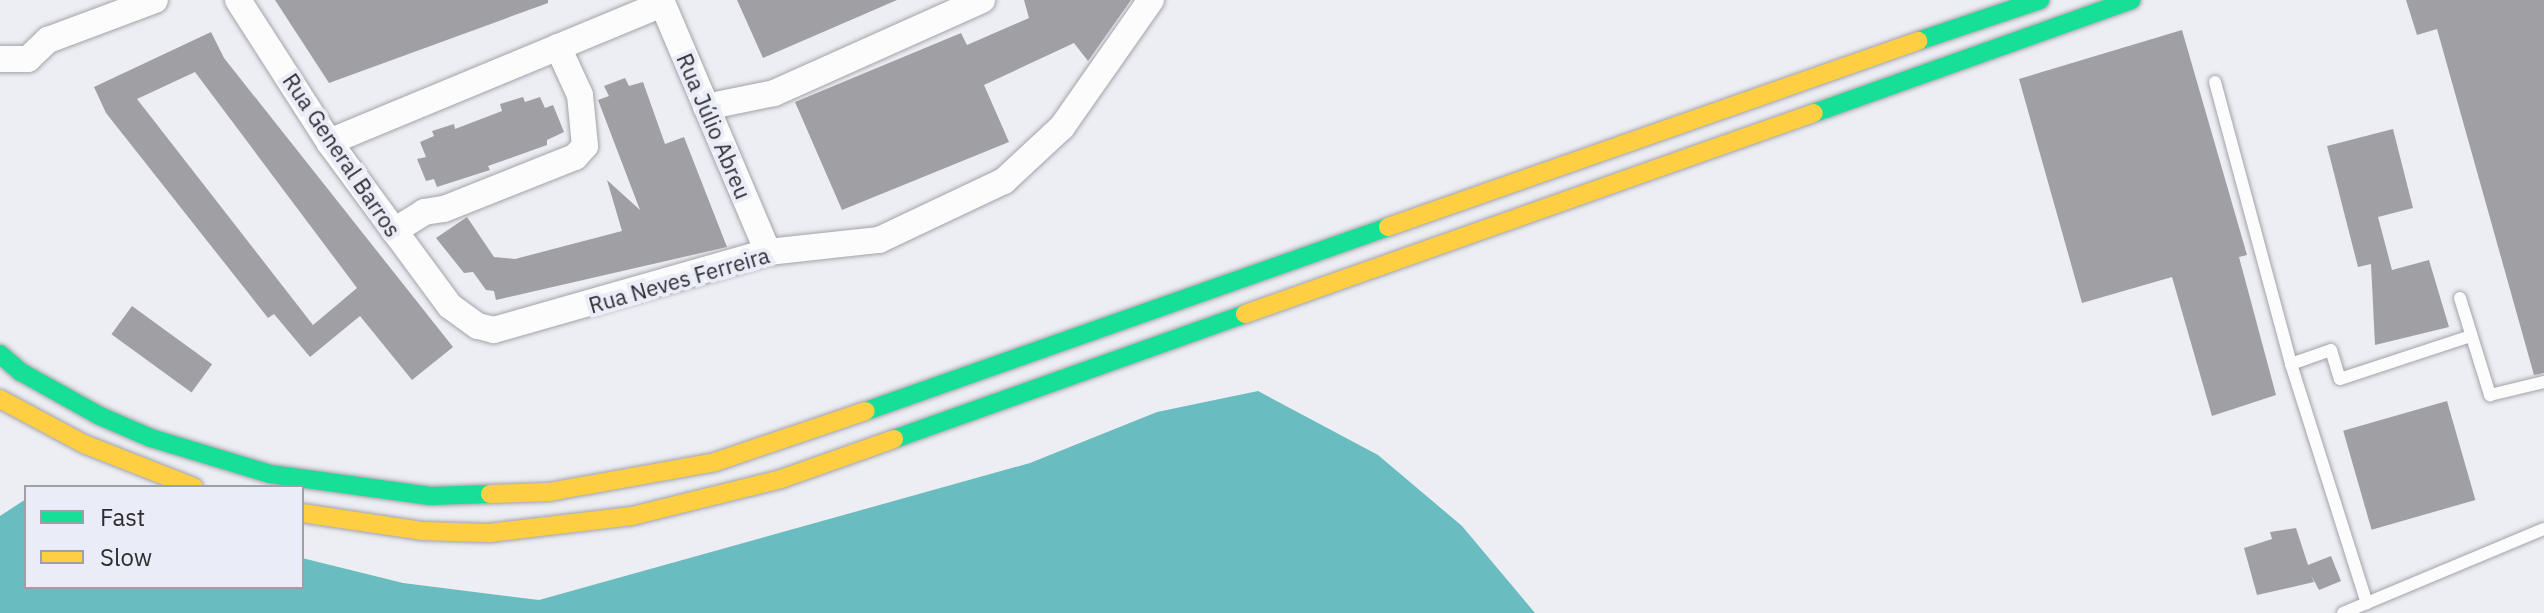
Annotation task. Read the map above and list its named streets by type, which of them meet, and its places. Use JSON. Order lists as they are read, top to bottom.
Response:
{
  "streets": {
    "street": ["Rua Júlio Abreu", "Rua General Barros", "Rua Neves Ferreira"]
  },
  "crossings": [
    ["Rua Júlio Abreu", "Rua Neves Ferreira"],
    ["Rua General Barros", "Rua Neves Ferreira"]
  ],
  "legend": ["Fast", "Slow"]
}
